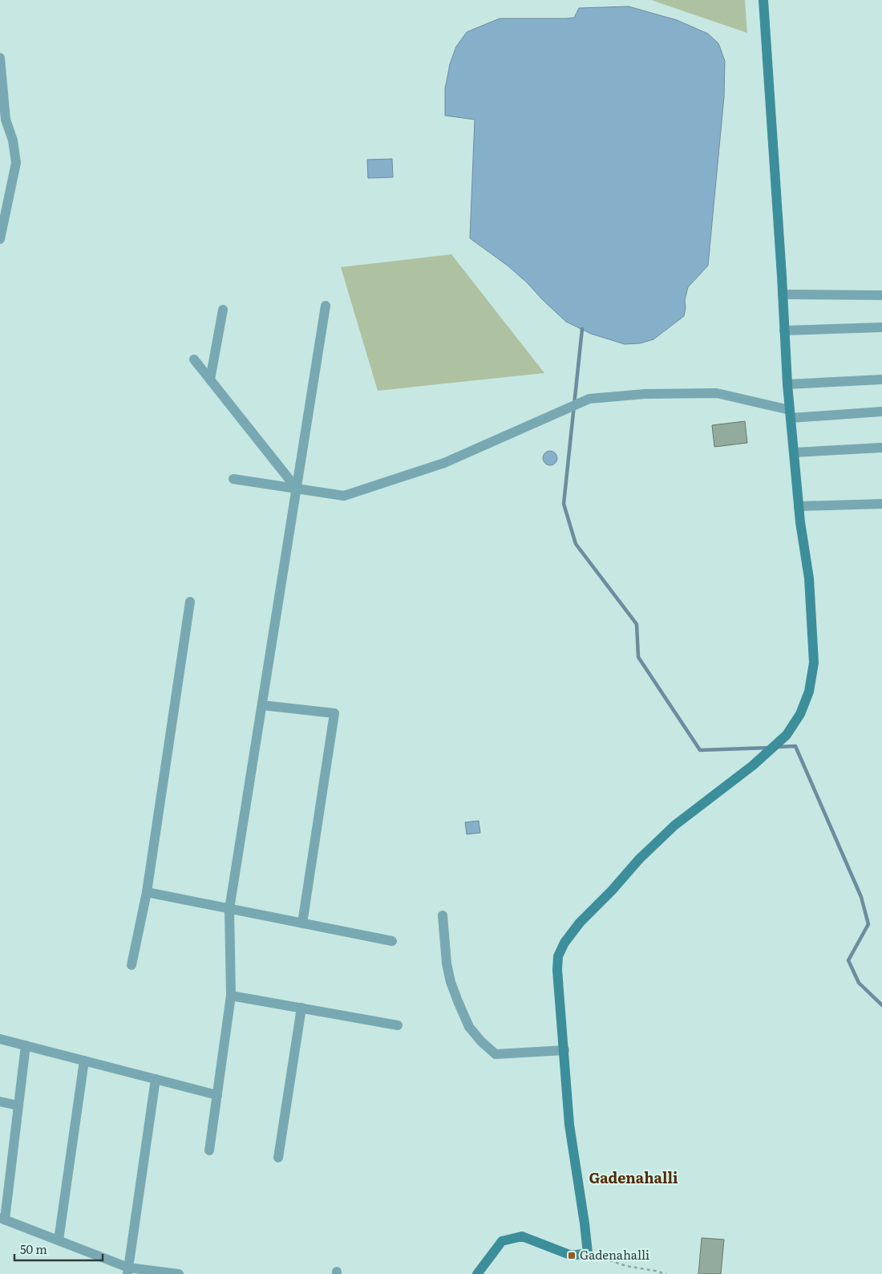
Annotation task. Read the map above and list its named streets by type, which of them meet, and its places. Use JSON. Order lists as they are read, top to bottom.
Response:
{
  "districts": ["Gadenahalli"],
  "places": {
    "transit": ["Gadenahalli"]
  },
  "scale_bar": "50 m"
}
